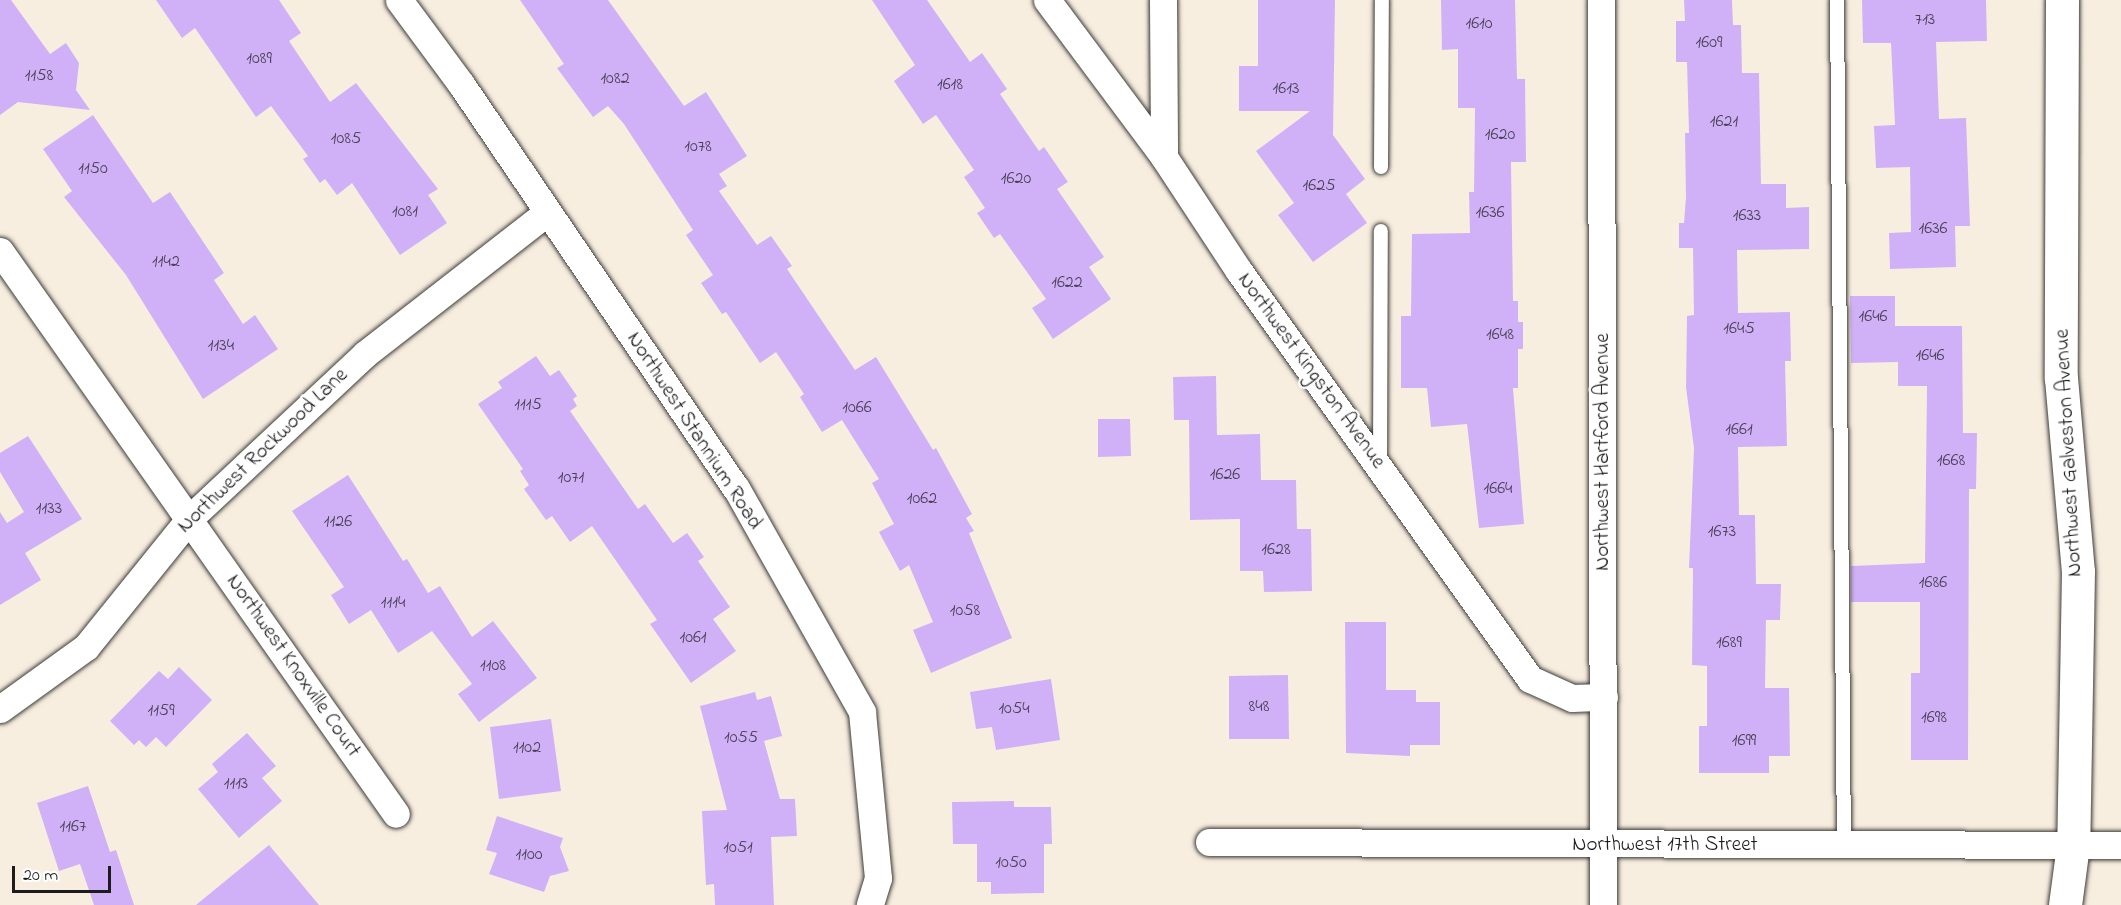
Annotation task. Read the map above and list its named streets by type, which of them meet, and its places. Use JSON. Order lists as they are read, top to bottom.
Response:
{
  "streets": {
    "street": [
      "Northwest Kingston Avenue",
      "Northwest Stannium Road",
      "Northwest Rockwood Lane",
      "Northwest Hartford Avenue",
      "Northwest Galveston Avenue",
      "Northwest Knoxville Court",
      "Northwest 17th Street"
    ]
  },
  "crossings": [
    ["Northwest Kingston Avenue", "Northwest Hartford Avenue"],
    ["Northwest Stannium Road", "Northwest Rockwood Lane"],
    ["Northwest Rockwood Lane", "Northwest Knoxville Court"],
    ["Northwest Hartford Avenue", "Northwest 17th Street"],
    ["Northwest Galveston Avenue", "Northwest 17th Street"]
  ],
  "house_numbers": [
    "713",
    "1610",
    "1609",
    "1089",
    "1158",
    "1082",
    "1618",
    "1613",
    "1621",
    "1620",
    "1085",
    "1078",
    "1150",
    "1620",
    "1625",
    "1081",
    "1636",
    "1633",
    "1636",
    "1142",
    "1622",
    "1646",
    "1645",
    "1648",
    "1134",
    "1646",
    "1115",
    "1066",
    "1661",
    "1668",
    "1626",
    "1071",
    "1664",
    "1062",
    "1133",
    "1126",
    "1673",
    "1628",
    "1686",
    "1114",
    "1058",
    "1061",
    "1689",
    "1108",
    "848",
    "1054",
    "1159",
    "1698",
    "1055",
    "1699",
    "1102",
    "1113",
    "1167",
    "1051",
    "1100",
    "1050"
  ],
  "scale_bar": "20 m"
}
